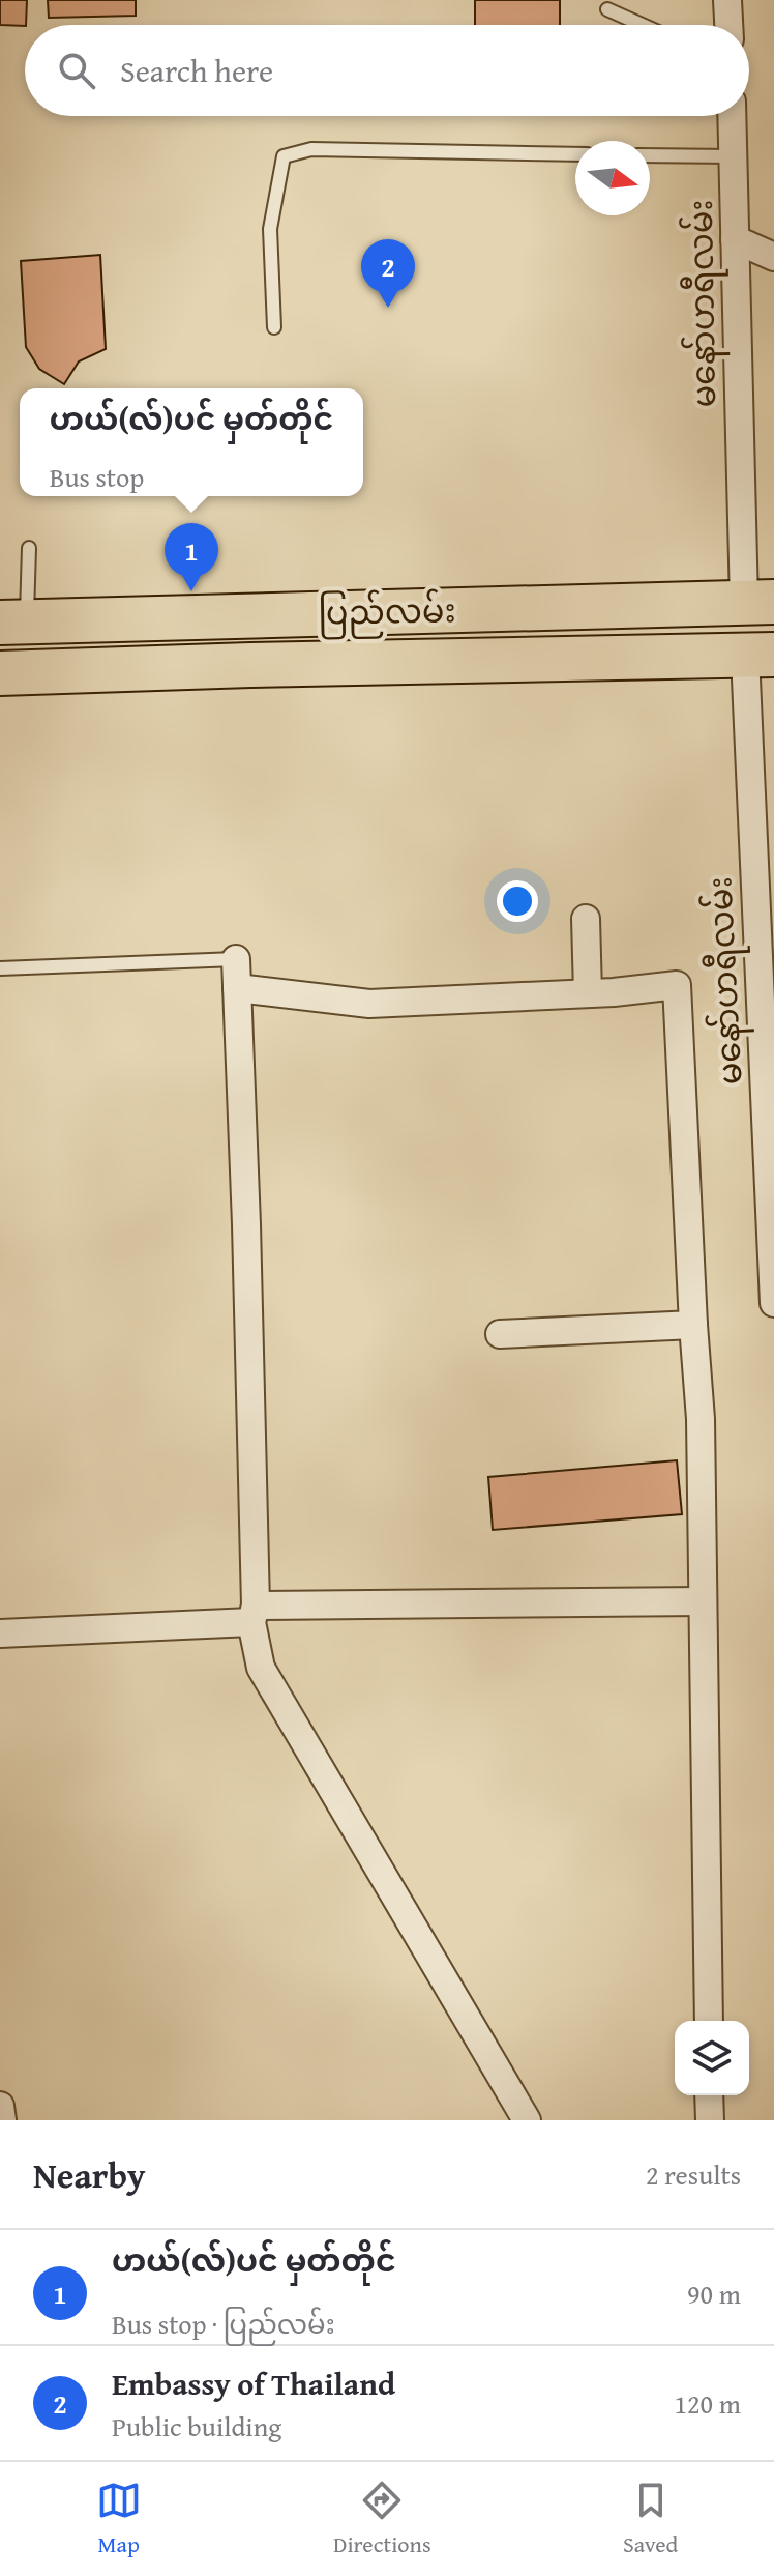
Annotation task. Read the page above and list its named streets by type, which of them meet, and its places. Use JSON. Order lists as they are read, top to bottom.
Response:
{
  "streets": {
    "highway": ["ပြည်လမ်း"],
    "street": ["မနော်ဟရီလမ်း"]
  },
  "crossings": [
    ["မနော်ဟရီလမ်း", "ပြည်လမ်း"]
  ],
  "north": "right",
  "page": {
    "search": "Search here",
    "pins": ["2", "1"],
    "popup": ["ဟယ်(လ်)ပင် မှတ်တိုင်", "Bus stop"],
    "heading": ["Nearby", "2 results"],
    "list": [
      {
        "mark": "1",
        "name": "ဟယ်(လ်)ပင် မှတ်တိုင်",
        "note": "Bus stop · ပြည်လမ်း",
        "value": "90 m"
      },
      {
        "mark": "2",
        "name": "Embassy of Thailand",
        "note": "Public building",
        "value": "120 m"
      }
    ],
    "nav": ["Map", "Directions", "Saved"]
  }
}
